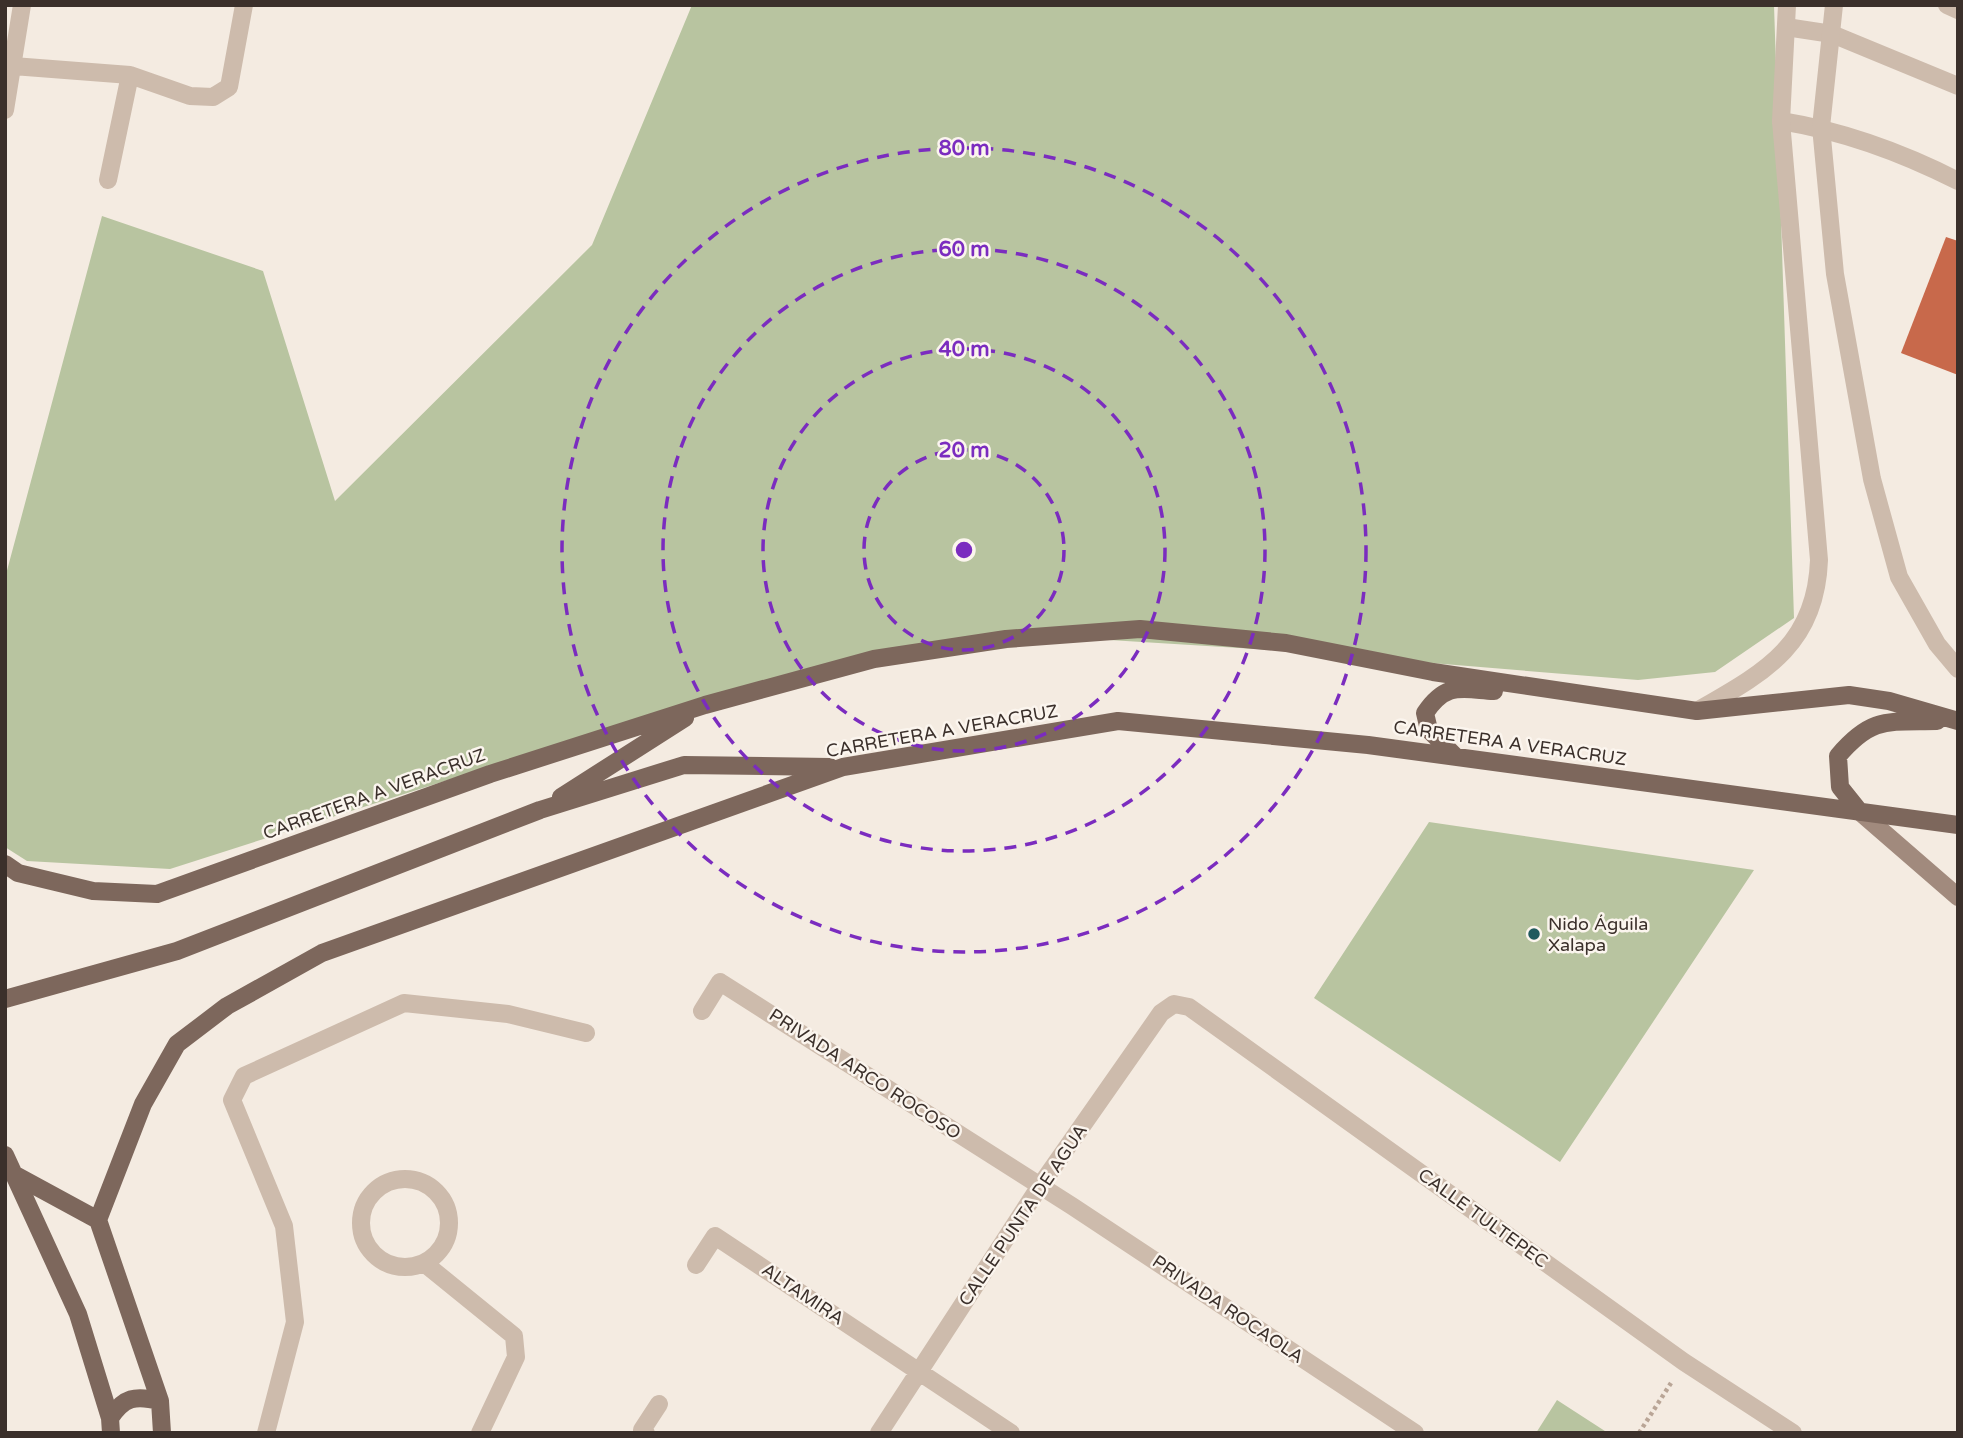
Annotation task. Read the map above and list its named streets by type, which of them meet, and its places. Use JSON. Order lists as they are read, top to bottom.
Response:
{
  "streets": {
    "main road": ["CARRETERA A VERACRUZ"],
    "street": [
      "PRIVADA ARCO ROCOSO",
      "CALLE PUNTA DE AGUA",
      "CALLE TULTEPEC",
      "ALTAMIRA",
      "PRIVADA ROCAOLA"
    ]
  },
  "crossings": [
    ["PRIVADA ARCO ROCOSO", "CALLE PUNTA DE AGUA"],
    ["PRIVADA ARCO ROCOSO", "PRIVADA ROCAOLA"],
    ["CALLE PUNTA DE AGUA", "CALLE TULTEPEC"],
    ["CALLE PUNTA DE AGUA", "ALTAMIRA"],
    ["CALLE PUNTA DE AGUA", "PRIVADA ROCAOLA"]
  ],
  "places": ["Nido Águila Xalapa"],
  "rings": [
    "80 m",
    "60 m",
    "40 m",
    "20 m"
  ]
}
